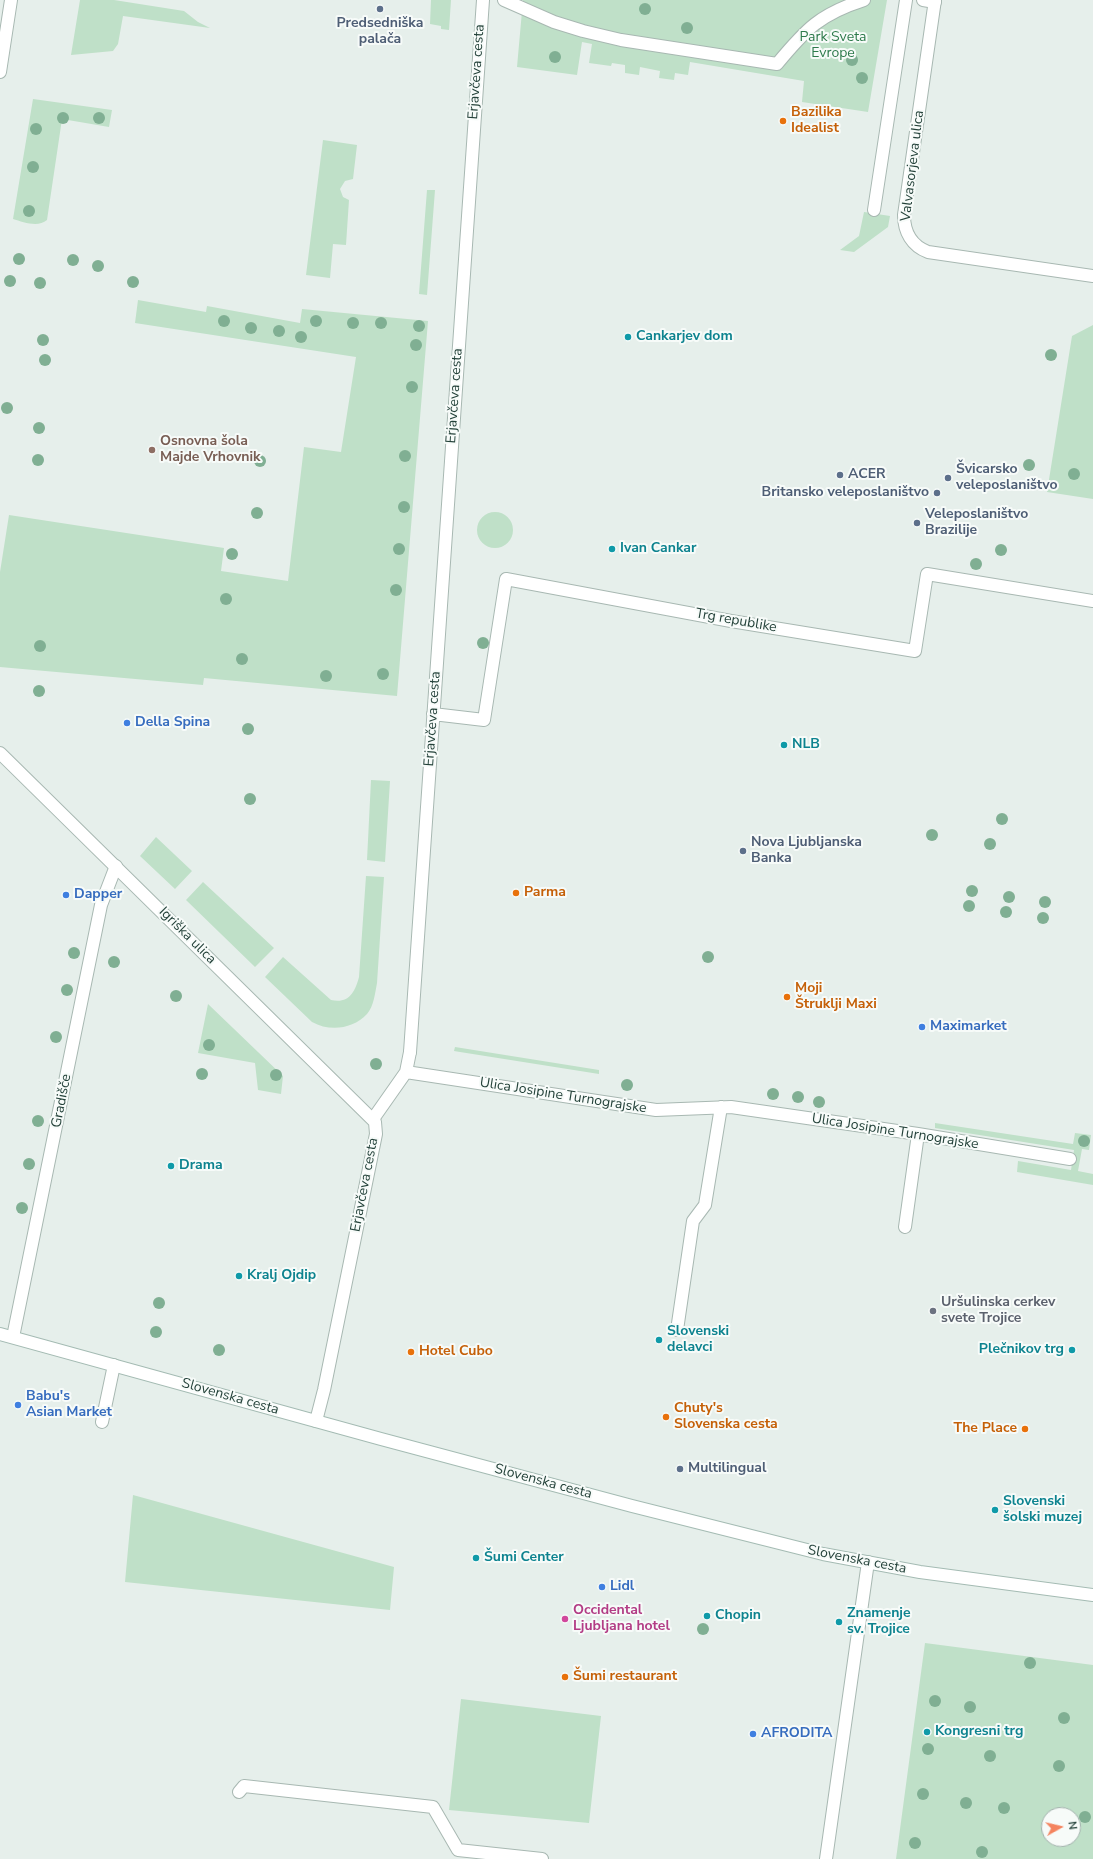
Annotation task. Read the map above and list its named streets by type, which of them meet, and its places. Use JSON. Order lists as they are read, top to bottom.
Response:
{
  "streets": {
    "street": [
      "Erjavčeva cesta",
      "Valvasorjeva ulica",
      "Trg republike",
      "Igriška ulica",
      "Ulica Josipine Turnograjske",
      "Gradišče",
      "Slovenska cesta"
    ]
  },
  "crossings": [
    ["Erjavčeva cesta", "Trg republike"],
    ["Erjavčeva cesta", "Igriška ulica"],
    ["Erjavčeva cesta", "Ulica Josipine Turnograjske"],
    ["Erjavčeva cesta", "Slovenska cesta"],
    ["Igriška ulica", "Gradišče"],
    ["Gradišče", "Slovenska cesta"]
  ],
  "parks": ["Park Sveta Evrope"],
  "places": [
    "Predsedniška palača",
    "Bazilika Idealist",
    "Cankarjev dom",
    "Osnovna šola Majde Vrhovnik",
    "ACER",
    "Švicarsko veleposlaništvo",
    "Britansko veleposlaništvo",
    "Veleposlaništvo Brazilije",
    "Ivan Cankar",
    "Della Spina",
    "NLB",
    "Nova Ljubljanska Banka",
    "Parma",
    "Dapper",
    "Moji Štruklji Maxi",
    "Maximarket",
    "Drama",
    "Kralj Ojdip",
    "Uršulinska cerkev svete Trojice",
    "Slovenski delavci",
    "Plečnikov trg",
    "Hotel Cubo",
    "Babu's Asian Market",
    "Chuty's Slovenska cesta",
    "The Place",
    "Multilingual",
    "Slovenski šolski muzej",
    "Šumi Center",
    "Lidl",
    "Chopin",
    "Occidental Ljubljana hotel",
    "Znamenje sv. Trojice",
    "Šumi restaurant",
    "Kongresni trg",
    "AFRODITA"
  ],
  "north": "right"
}
